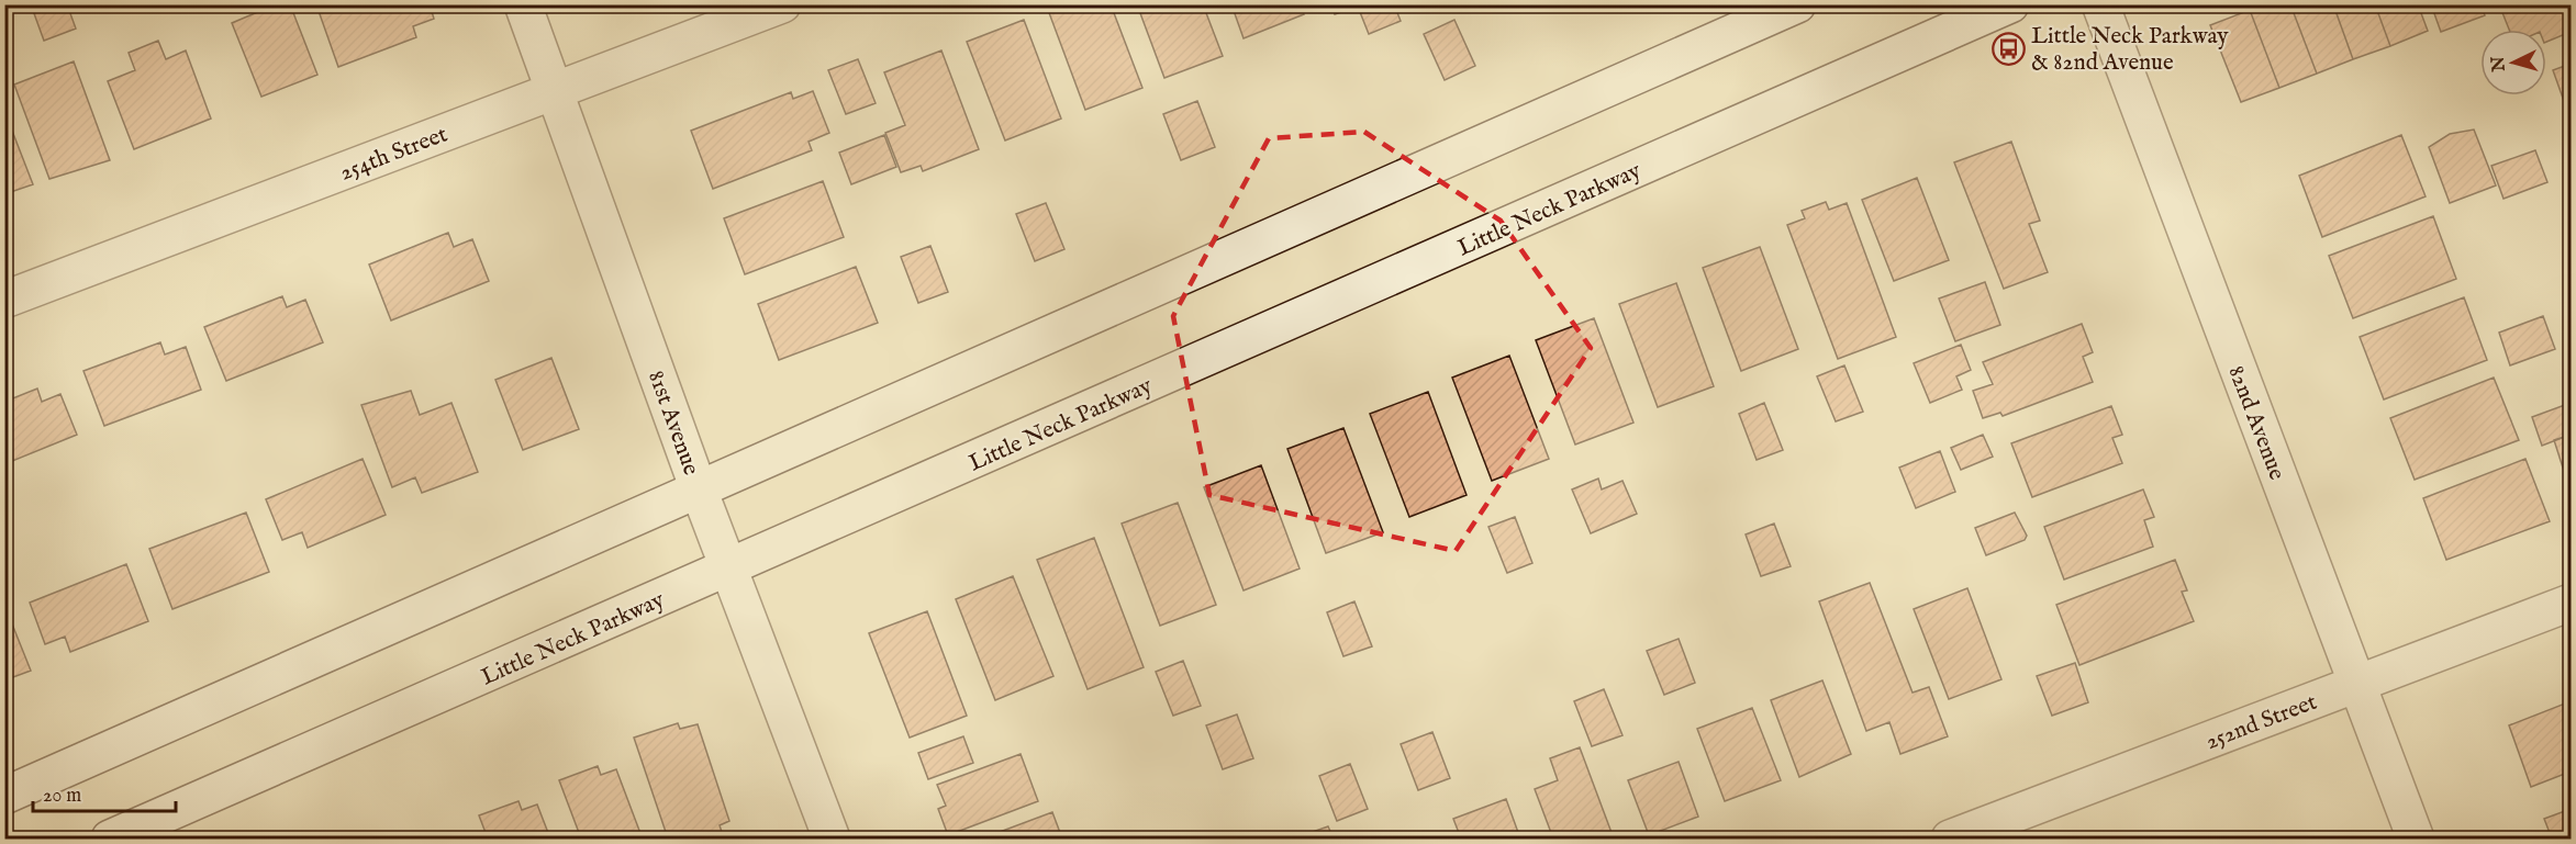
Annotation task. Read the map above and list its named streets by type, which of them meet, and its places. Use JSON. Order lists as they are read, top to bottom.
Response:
{
  "streets": {
    "main road": [
      "254th Street",
      "Little Neck Parkway",
      "81st Avenue",
      "82nd Avenue",
      "252nd Street"
    ]
  },
  "crossings": [
    ["254th Street", "81st Avenue"],
    ["Little Neck Parkway", "81st Avenue"],
    ["82nd Avenue", "252nd Street"]
  ],
  "places": {
    "bus stop": ["Little Neck Parkway & 82nd Avenue"]
  },
  "scale_bar": "20 m",
  "north": "left"
}
